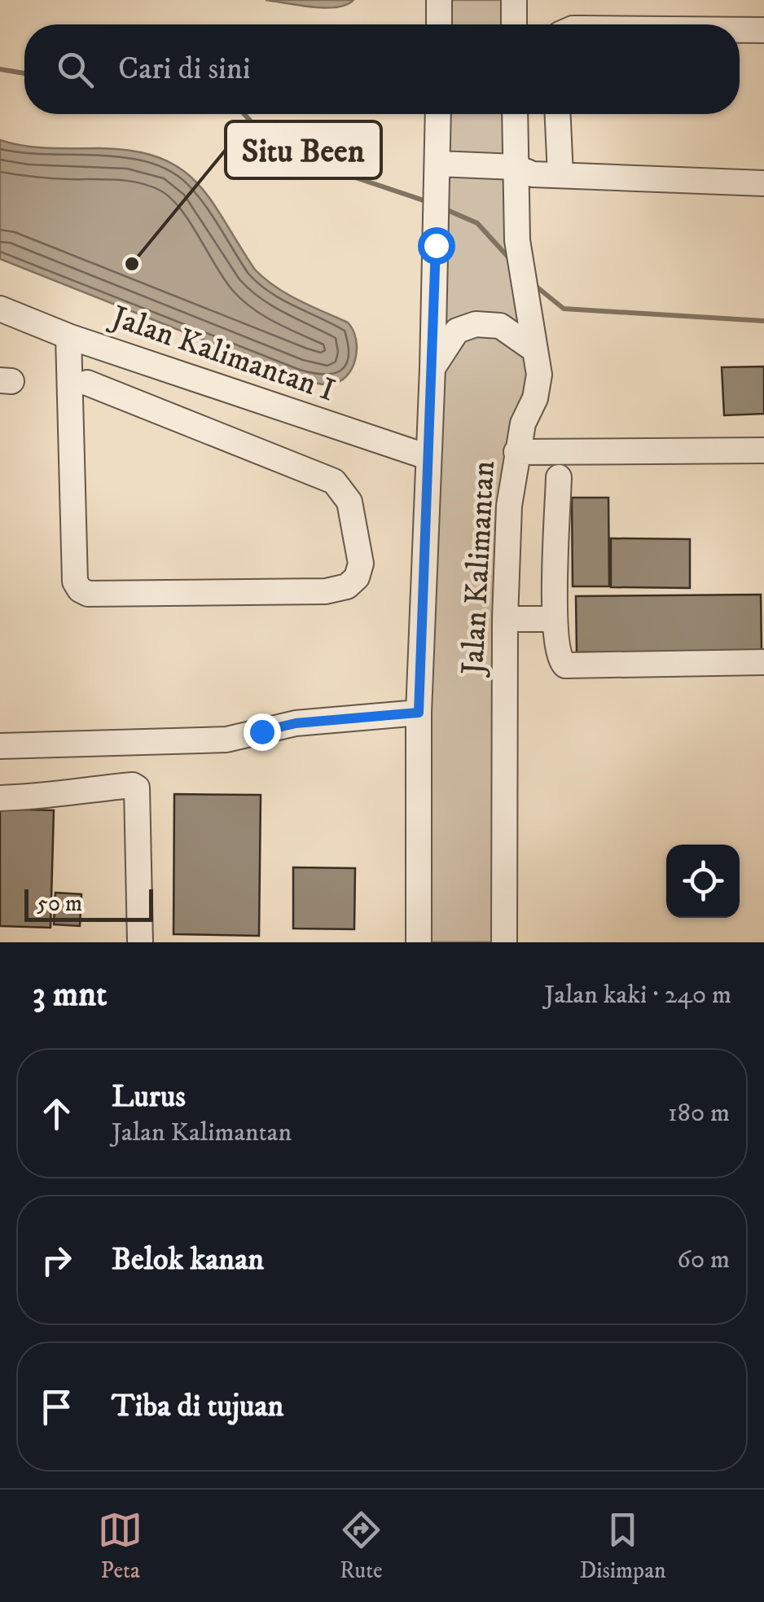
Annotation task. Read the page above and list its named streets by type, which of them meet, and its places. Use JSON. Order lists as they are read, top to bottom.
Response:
{
  "streets": {
    "street": ["Jalan Kalimantan I", "Jalan Kalimantan"]
  },
  "crossings": [
    ["Jalan Kalimantan I", "Jalan Kalimantan"]
  ],
  "places": ["Situ Been"],
  "scale_bar": "50 m",
  "page": {
    "search": "Cari di sini",
    "scale": "50 m",
    "heading": ["3 mnt", "Jalan kaki · 240 m"],
    "list": [
      ["Lurus", "Jalan Kalimantan", "180 m"],
      ["Belok kanan", "60 m"],
      "Tiba di tujuan"
    ],
    "nav": ["Peta", "Rute", "Disimpan"]
  }
}
